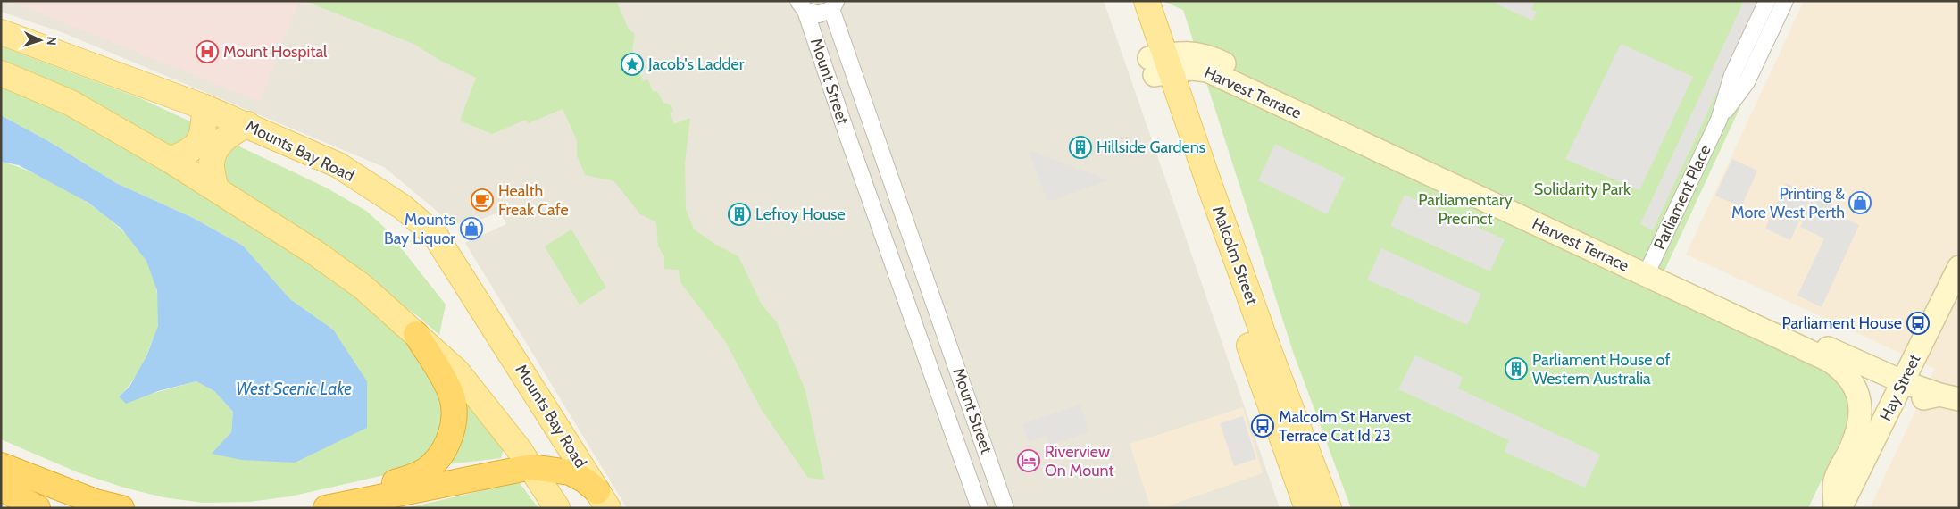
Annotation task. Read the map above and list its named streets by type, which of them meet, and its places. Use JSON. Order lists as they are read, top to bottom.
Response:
{
  "streets": {
    "main road": ["Mounts Bay Road", "Malcolm Street"],
    "street": [
      "Mount Street",
      "Harvest Terrace",
      "Parliament Place",
      "Hay Street"
    ]
  },
  "crossings": [
    ["Harvest Terrace", "Parliament Place"],
    ["Harvest Terrace", "Malcolm Street"],
    ["Harvest Terrace", "Hay Street"]
  ],
  "water": ["West Scenic Lake"],
  "parks": ["Solidarity Park", "Parliamentary Precinct"],
  "places": {
    "hospital": ["Mount Hospital"],
    "place": ["Jacob's Ladder"],
    "building": ["Hillside Gardens", "Lefroy House", "Parliament House of Western Australia"],
    "cafe": ["Health Freak Cafe"],
    "shop": ["Printing & More West Perth", "Mounts Bay Liquor"],
    "bus stop": ["Parliament House", "Malcolm St Harvest Terrace Cat Id 23"],
    "hotel": ["Riverview On Mount"]
  },
  "north": "right"
}
